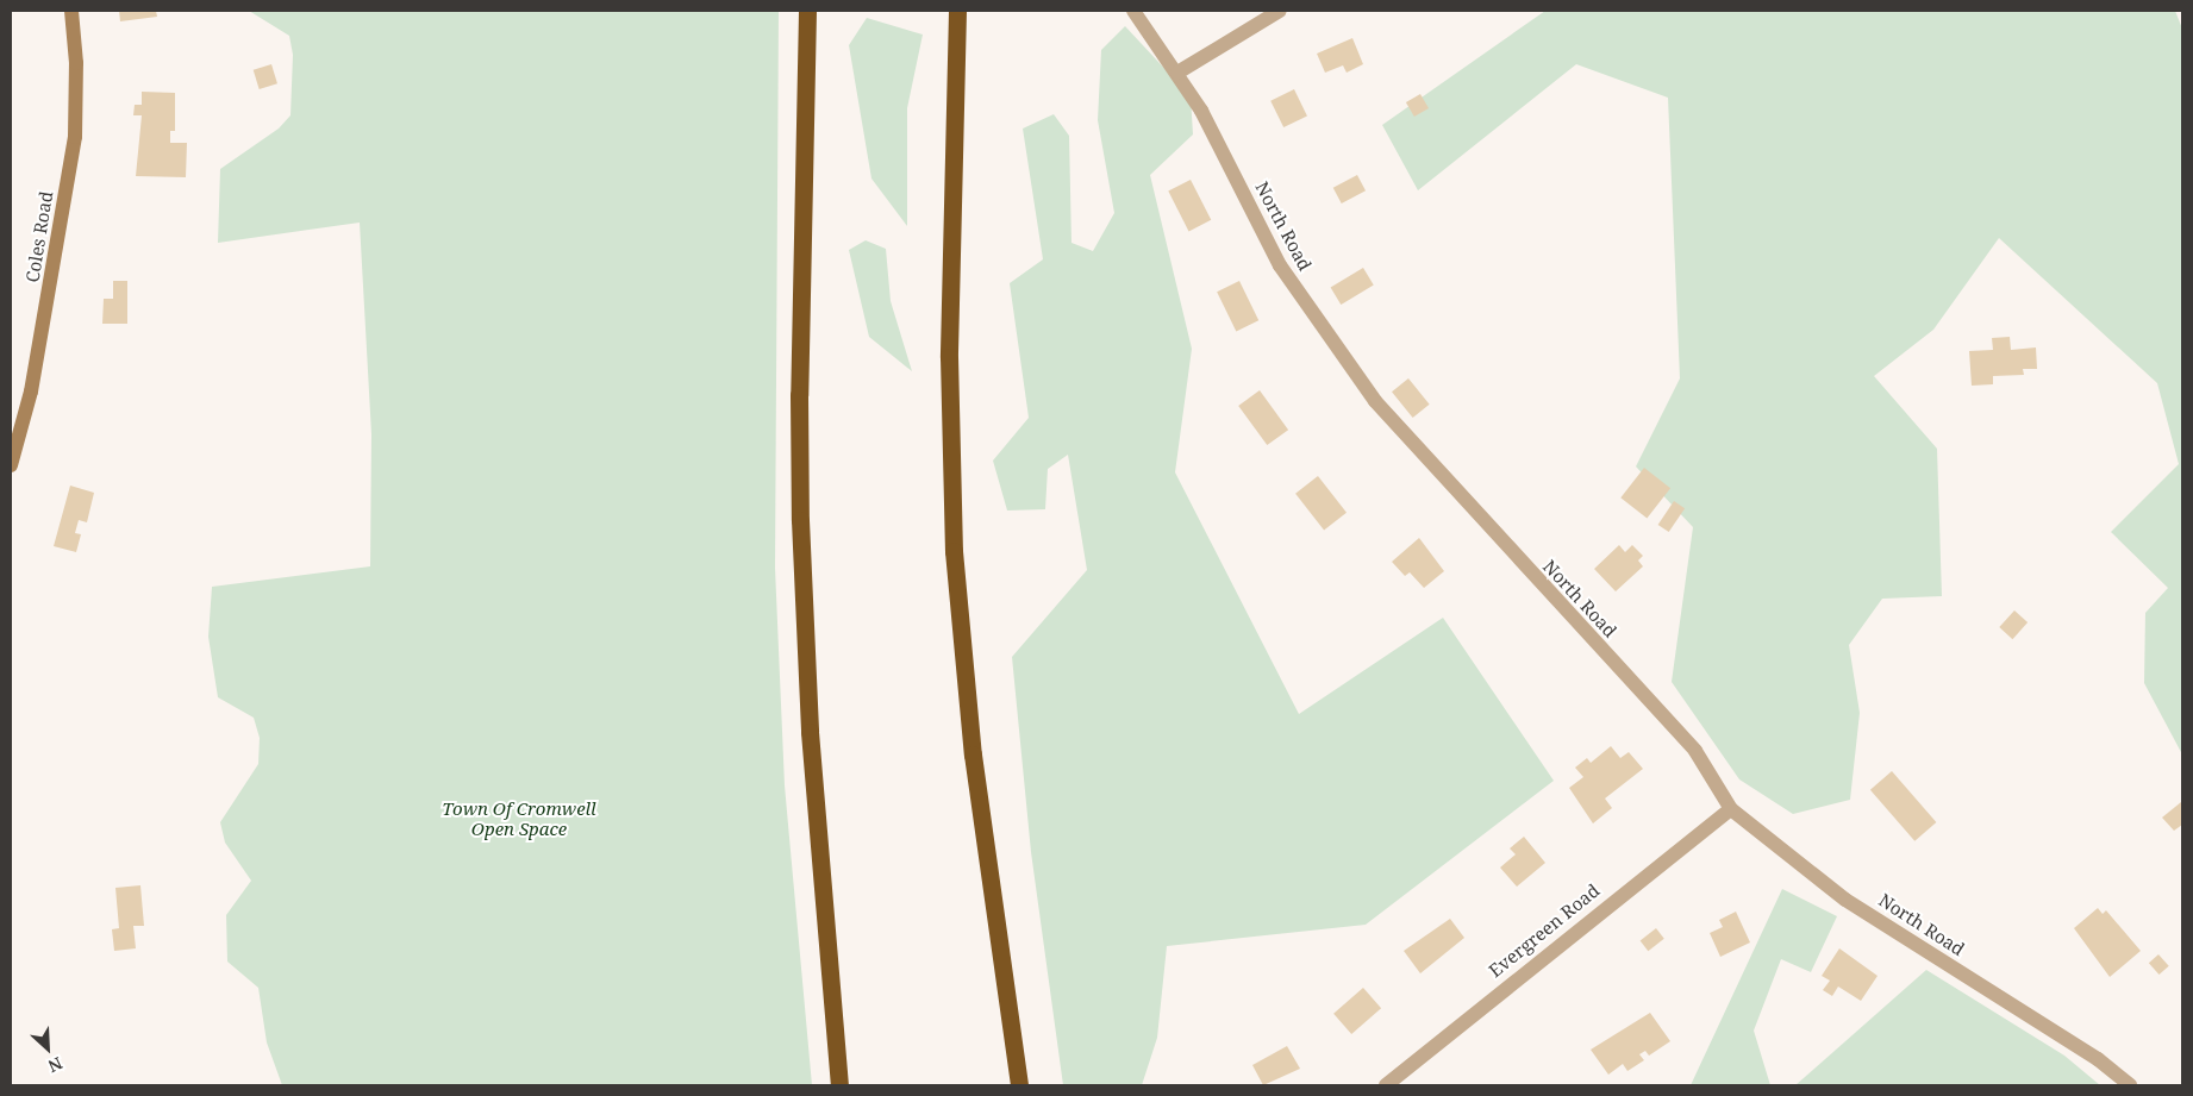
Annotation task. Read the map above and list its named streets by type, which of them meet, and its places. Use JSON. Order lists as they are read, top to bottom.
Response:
{
  "streets": {
    "street": ["North Road", "Coles Road", "Evergreen Road"]
  },
  "crossings": [
    ["North Road", "Evergreen Road"]
  ],
  "parks": ["Town Of Cromwell Open Space"],
  "north": "bottom right"
}
